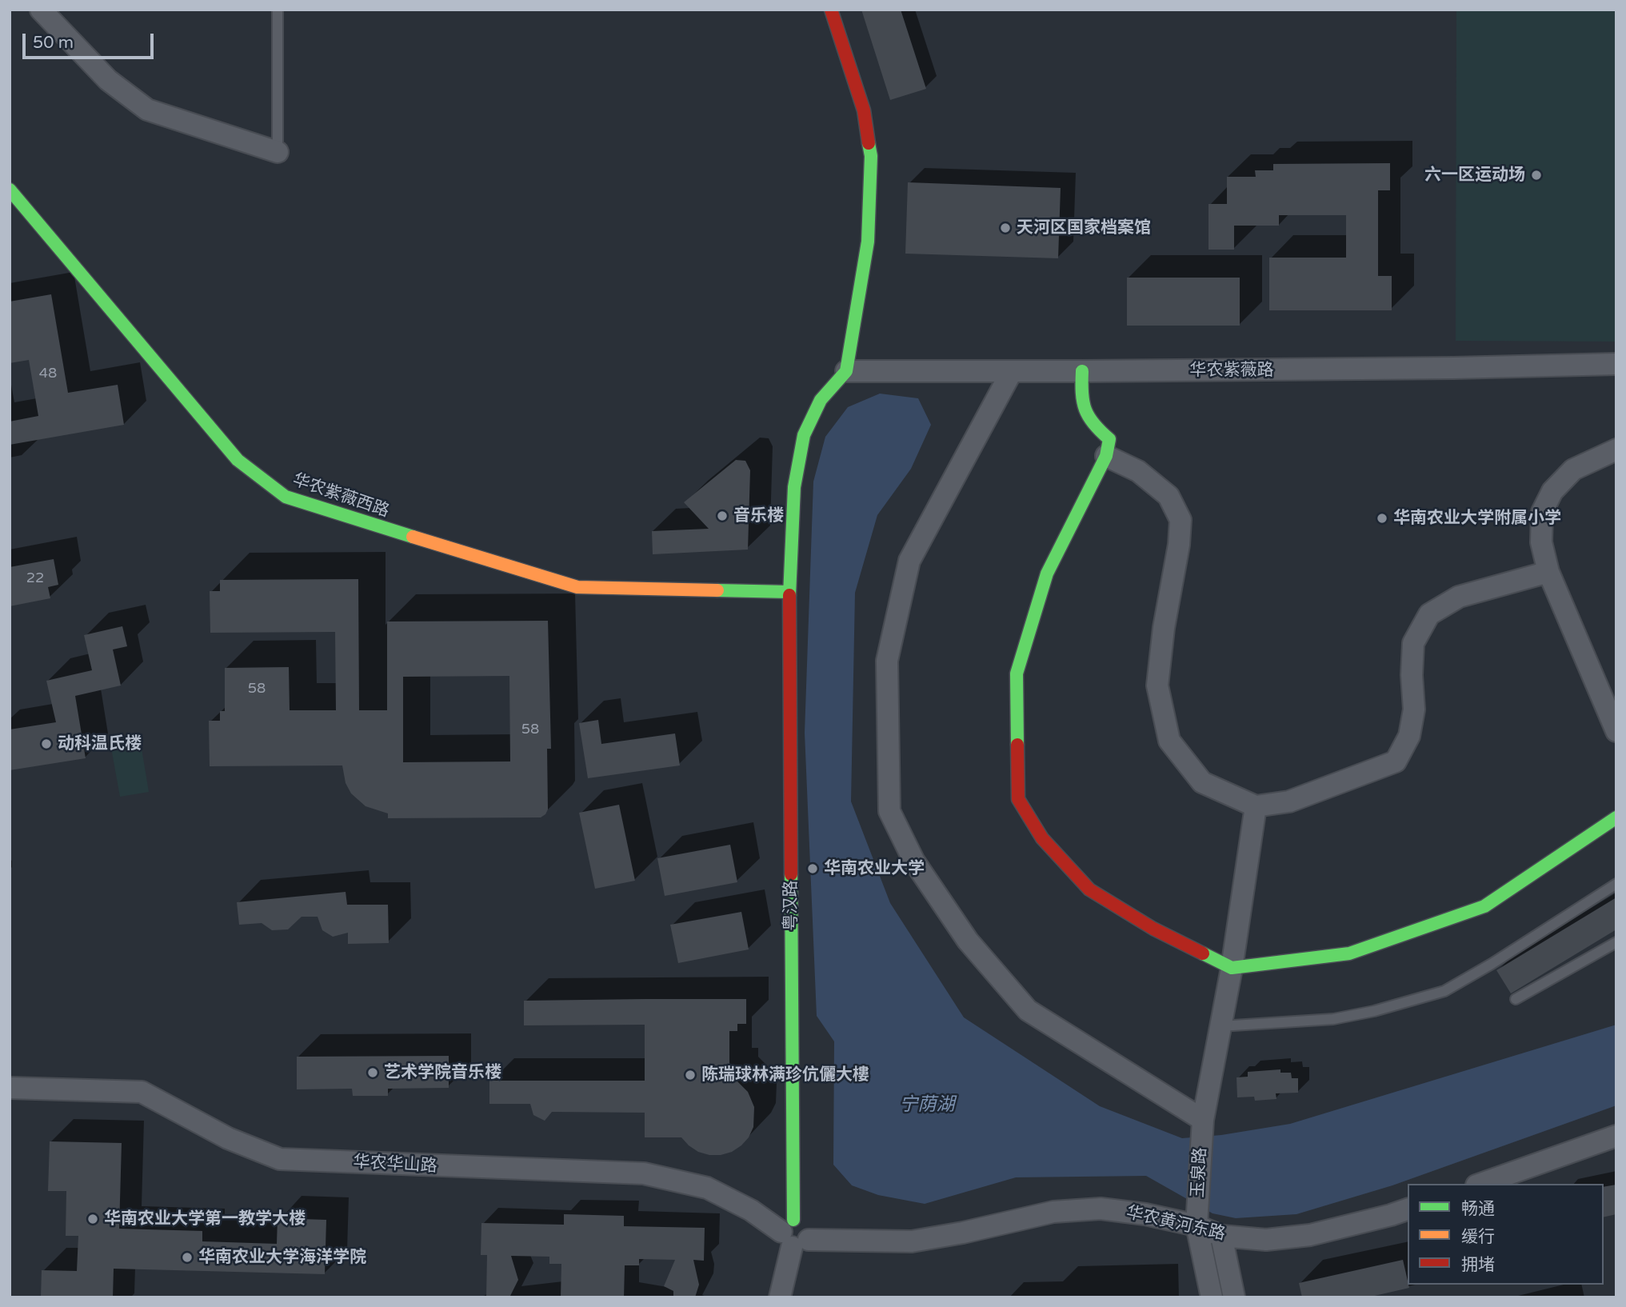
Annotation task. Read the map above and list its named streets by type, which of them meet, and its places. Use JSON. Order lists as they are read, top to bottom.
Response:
{
  "streets": {
    "street": [
      "华农紫薇路",
      "华农紫薇西路",
      "粤汉路",
      "华农华山路",
      "玉泉路",
      "华农黄河东路"
    ]
  },
  "crossings": [
    ["华农紫薇路", "粤汉路"],
    ["华农紫薇西路", "粤汉路"],
    ["粤汉路", "华农华山路"],
    ["粤汉路", "华农黄河东路"],
    ["华农华山路", "华农黄河东路"],
    ["玉泉路", "华农黄河东路"]
  ],
  "water": ["宁荫湖"],
  "places": [
    "六一区运动场",
    "天河区国家档案馆",
    "音乐楼",
    "华南农业大学附属小学",
    "动科温氏楼",
    "华南农业大学",
    "艺术学院音乐楼",
    "陈瑞球林满珍伉儷大樓",
    "华南农业大学第一教学大楼",
    "华南农业大学海洋学院"
  ],
  "house_numbers": [
    "48",
    "22",
    "58",
    "58"
  ],
  "legend": ["畅通", "缓行", "拥堵"],
  "scale_bar": "50 m"
}
